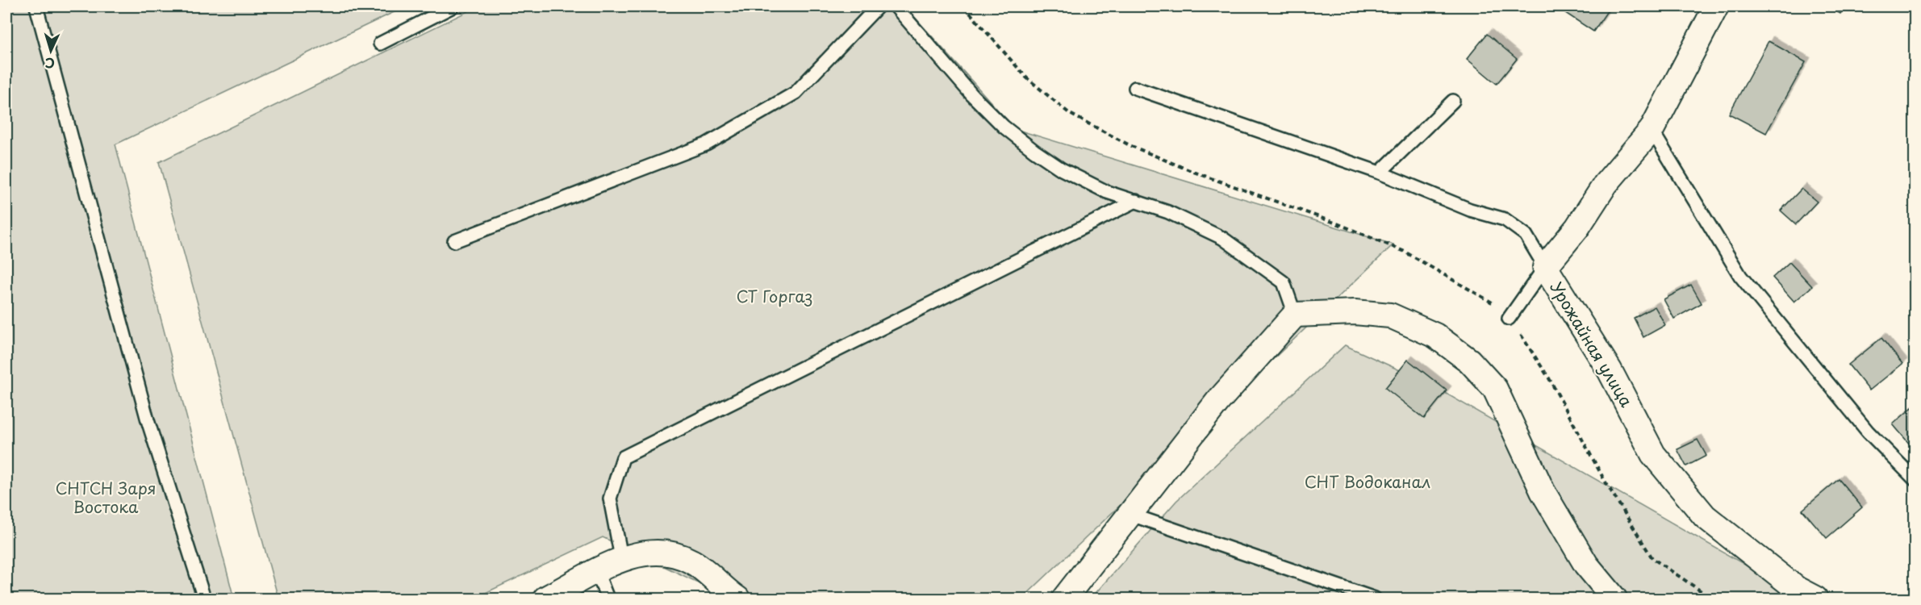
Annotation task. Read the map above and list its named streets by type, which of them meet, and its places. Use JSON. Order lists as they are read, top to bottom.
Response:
{
  "streets": {
    "street": ["Урожайная улица"]
  },
  "parks": ["СТ Горгаз", "СНТ Водоканал", "СНТСН Заря Востока"],
  "north": "bottom"
}
